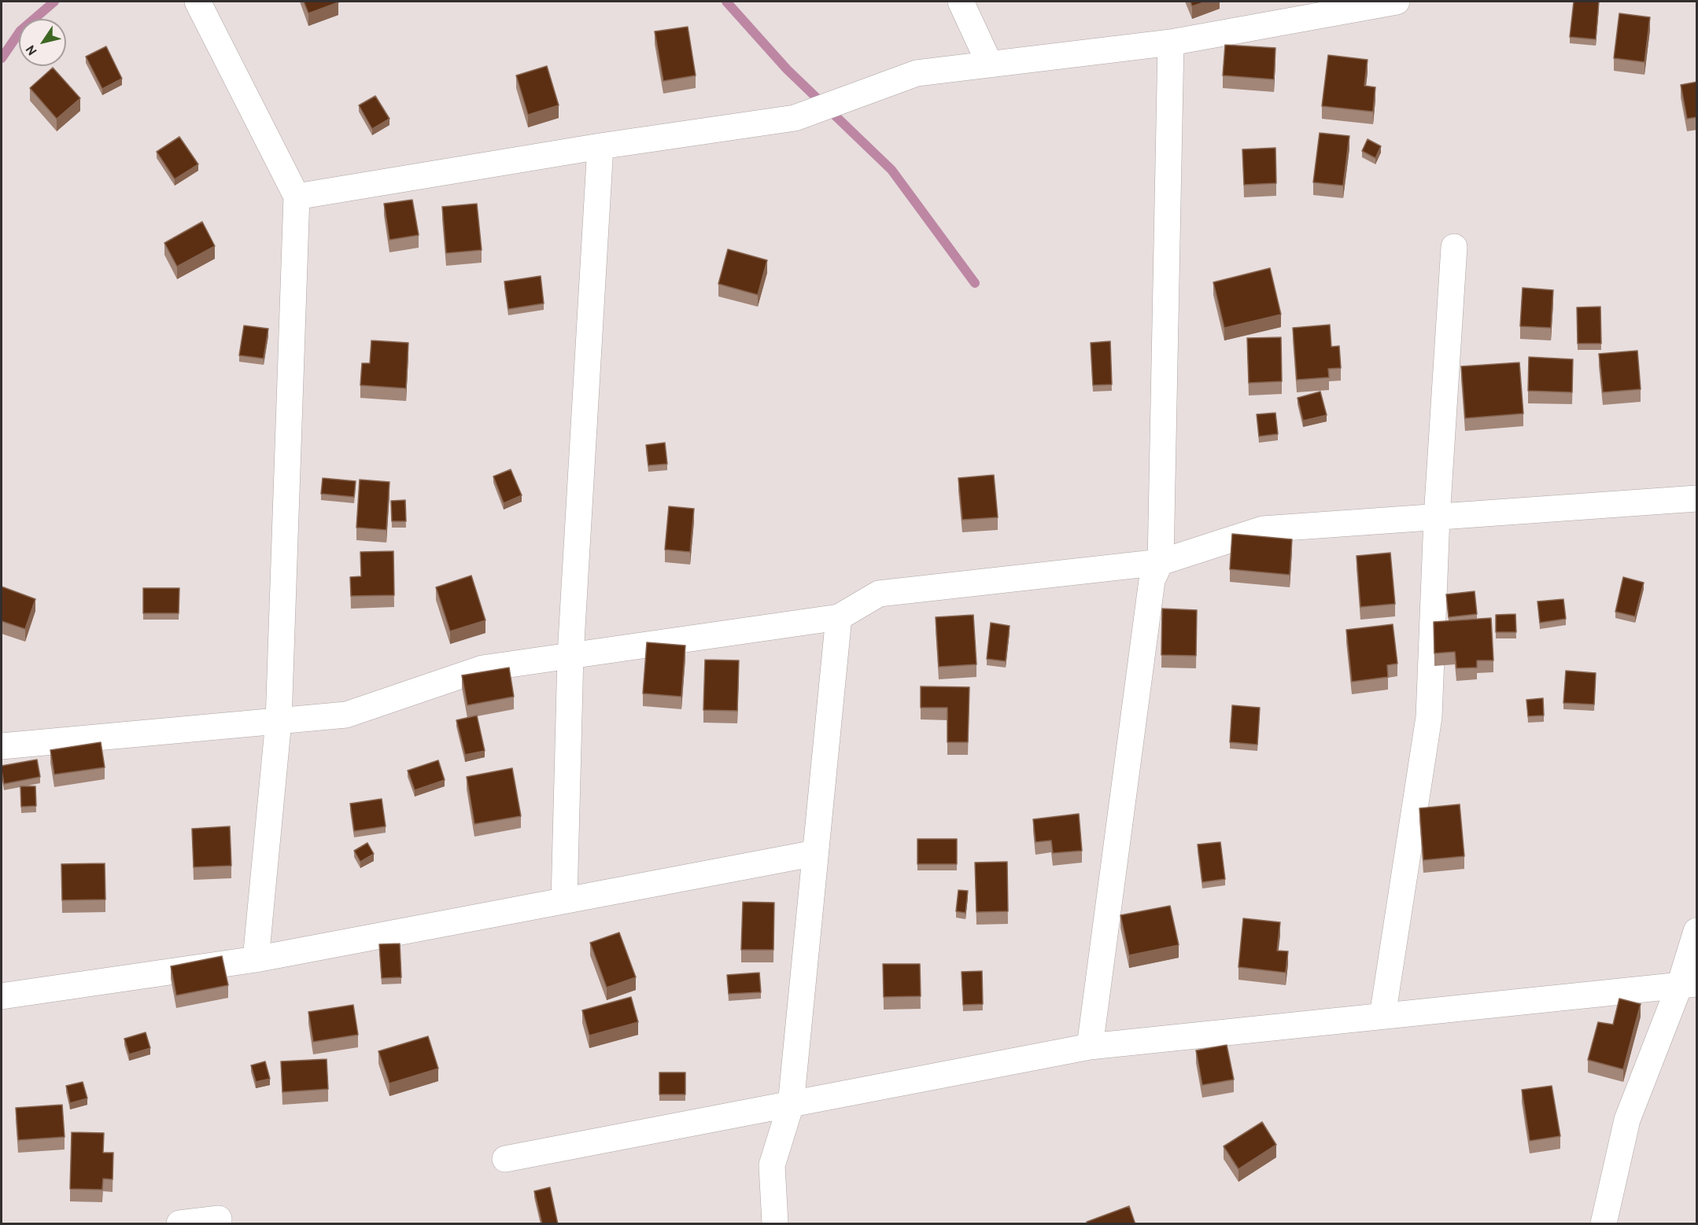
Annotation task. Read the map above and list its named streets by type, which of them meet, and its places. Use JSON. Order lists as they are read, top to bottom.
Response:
{
  "north": "bottom left"
}
